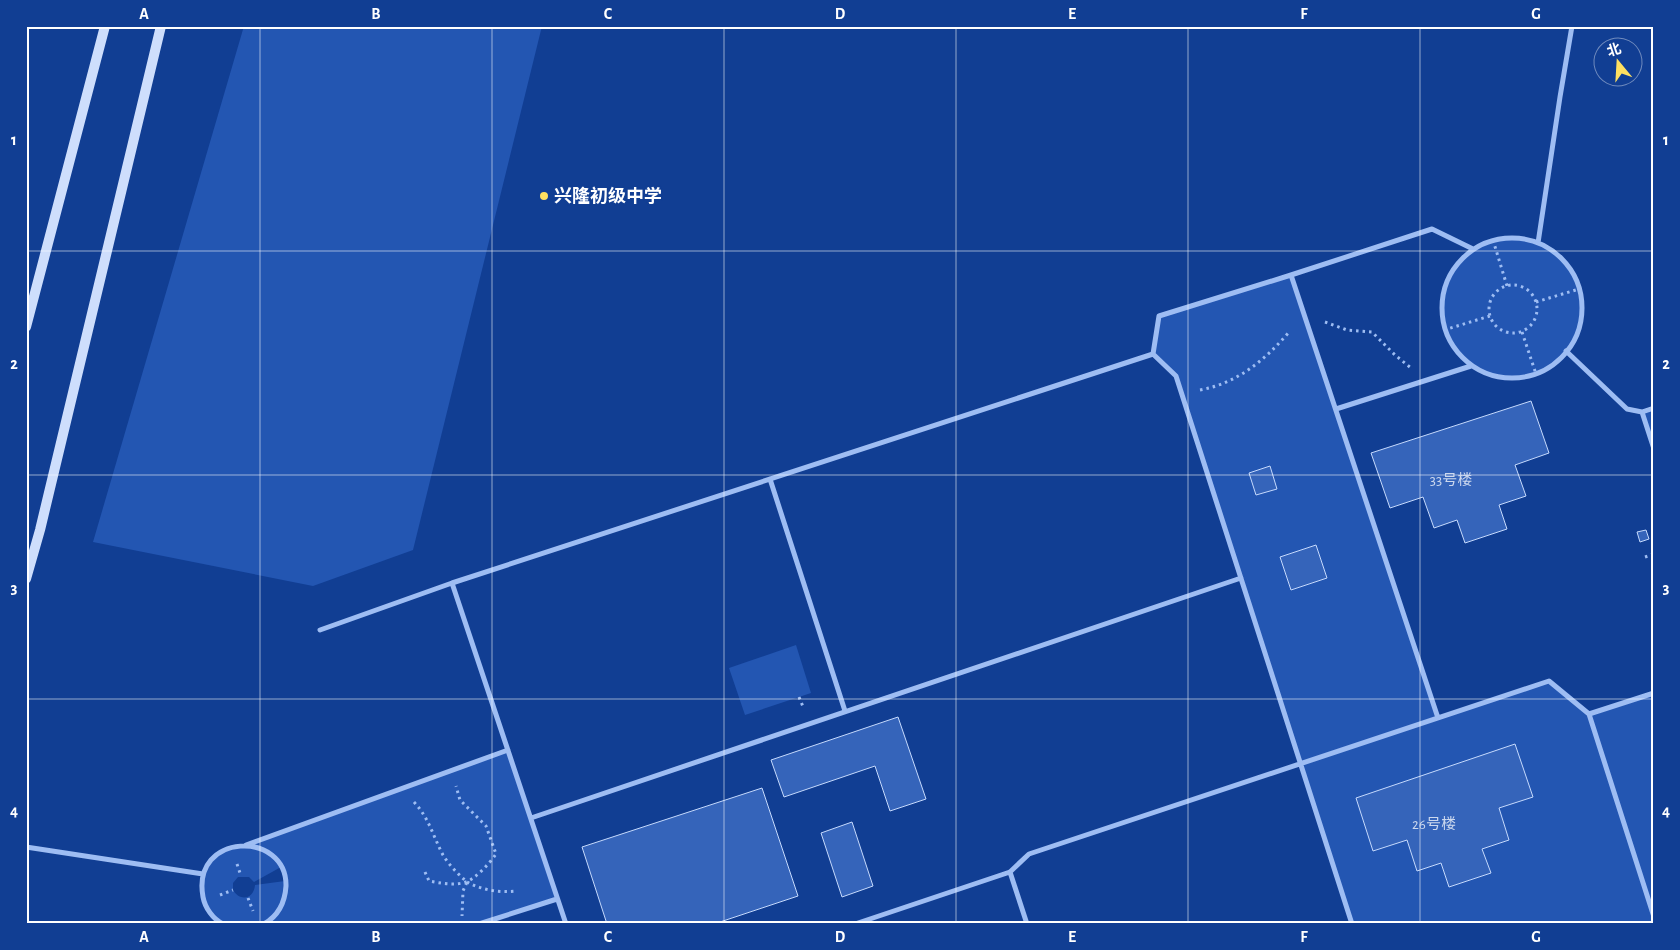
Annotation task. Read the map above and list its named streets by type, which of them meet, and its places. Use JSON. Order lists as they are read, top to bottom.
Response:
{
  "places": ["兴隆初级中学"],
  "house_numbers": ["33号楼", "26号楼"],
  "north": "top",
  "grid": {
    "columns": [
      "A",
      "B",
      "C",
      "D",
      "E",
      "F",
      "G"
    ],
    "rows": [
      "1",
      "2",
      "3",
      "4"
    ]
  }
}
